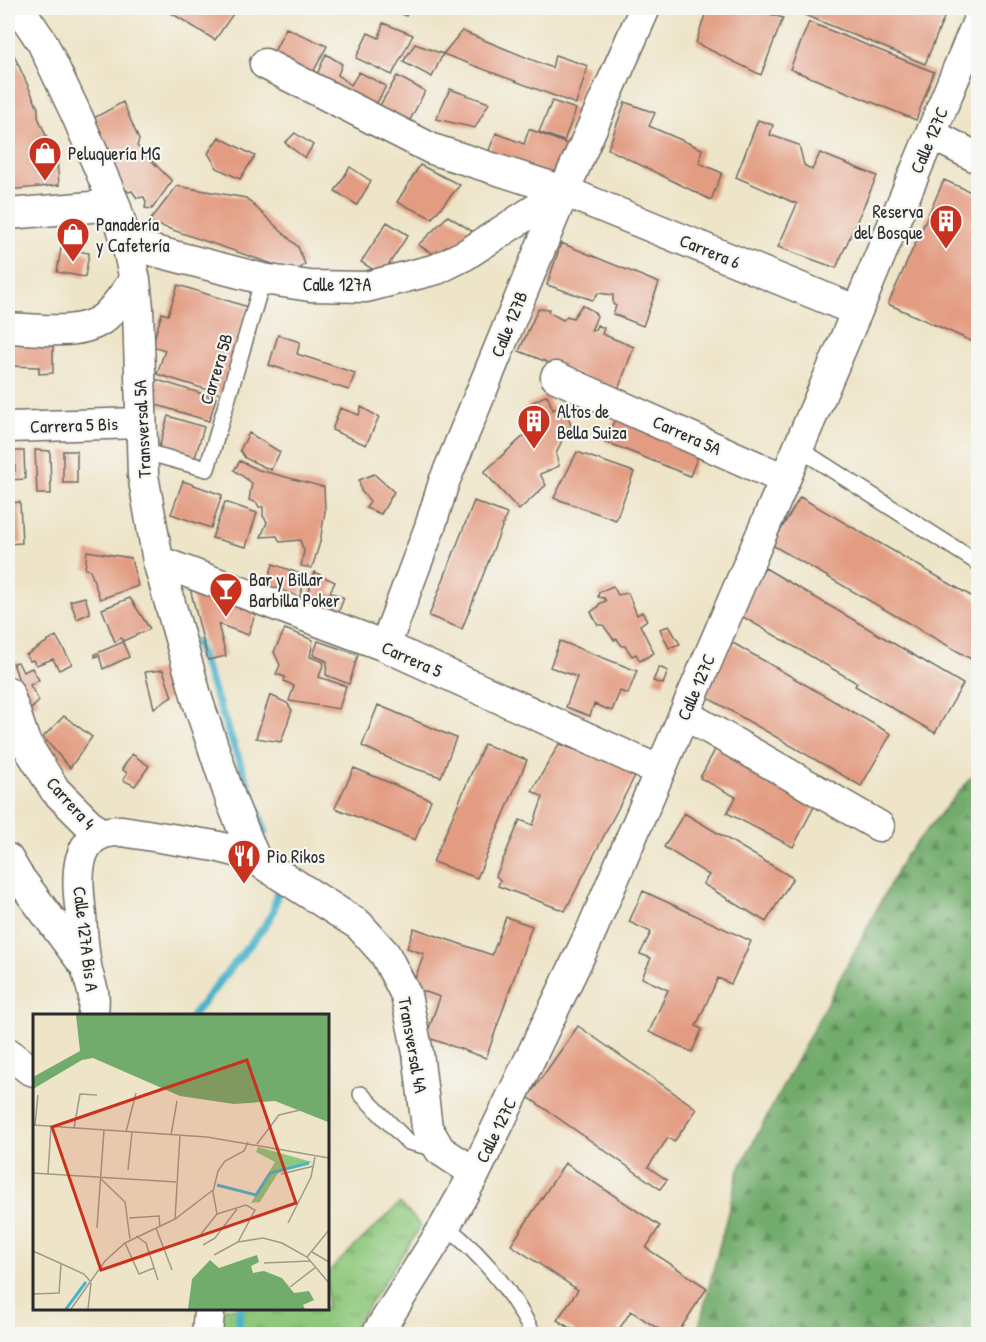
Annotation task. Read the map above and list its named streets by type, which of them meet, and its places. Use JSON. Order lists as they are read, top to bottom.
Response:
{
  "streets": {
    "street": [
      "Calle 127C",
      "Carrera 6",
      "Calle 127A",
      "Calle 127B",
      "Carrera 5 Bis",
      "Transversal 5A",
      "Carrera 5A",
      "Carrera 5",
      "Carrera 4",
      "Calle 127A Bis A",
      "Transversal 4A"
    ],
    "lane": ["Carrera 5B"]
  },
  "crossings": [
    ["Calle 127C", "Carrera 6"],
    ["Calle 127C", "Carrera 5A"],
    ["Calle 127C", "Carrera 5"],
    ["Calle 127C", "Transversal 4A"],
    ["Carrera 6", "Calle 127A"],
    ["Carrera 6", "Calle 127B"],
    ["Calle 127A", "Calle 127B"],
    ["Calle 127A", "Carrera 5B"],
    ["Calle 127A", "Transversal 5A"],
    ["Calle 127B", "Carrera 5"],
    ["Carrera 5B", "Carrera 5 Bis"],
    ["Carrera 5B", "Transversal 5A"],
    ["Carrera 5 Bis", "Transversal 5A"],
    ["Transversal 5A", "Carrera 5"],
    ["Transversal 5A", "Carrera 4"],
    ["Transversal 5A", "Transversal 4A"],
    ["Carrera 4", "Calle 127A Bis A"],
    ["Carrera 4", "Transversal 4A"]
  ],
  "places": {
    "shop": ["Peluquería MG", "Panadería y Cafetería"],
    "building": ["Reserva del Bosque", "Altos de Bella Suiza"],
    "bar": ["Bar y Billar Barbilla Poker"],
    "restaurant": ["Pio Rikos"]
  }
}
